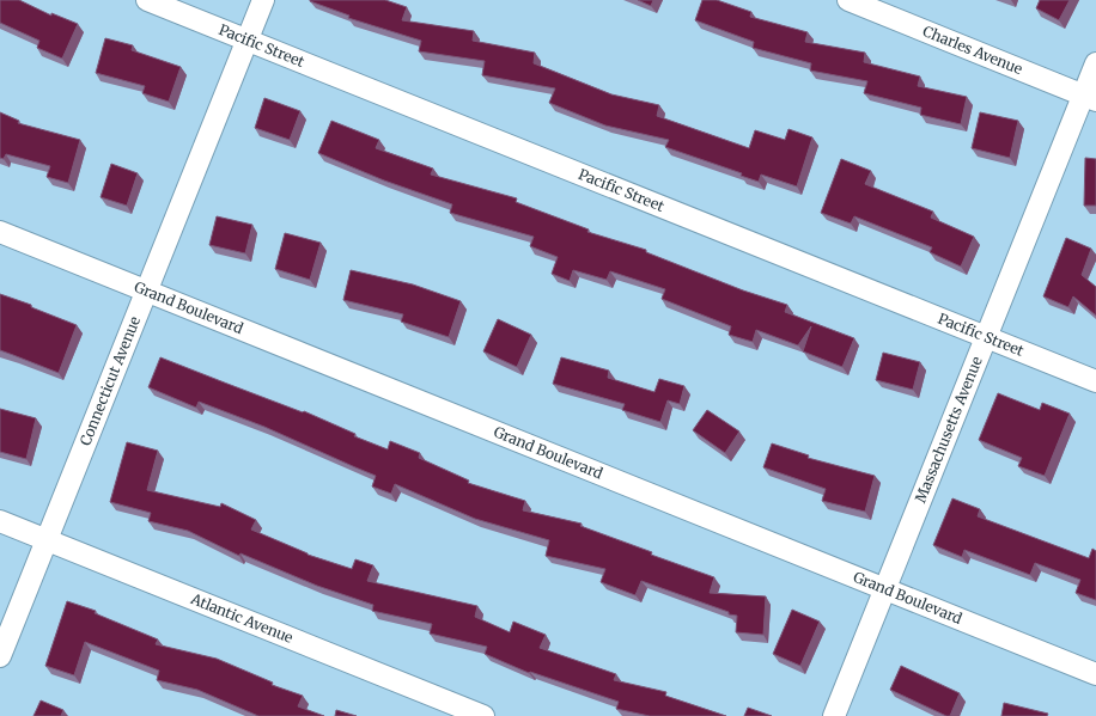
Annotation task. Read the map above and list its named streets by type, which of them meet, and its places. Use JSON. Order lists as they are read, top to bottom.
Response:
{
  "streets": {
    "street": [
      "Pacific Street",
      "Charles Avenue",
      "Grand Boulevard",
      "Connecticut Avenue",
      "Massachusetts Avenue",
      "Atlantic Avenue"
    ]
  },
  "crossings": [
    ["Pacific Street", "Connecticut Avenue"],
    ["Pacific Street", "Massachusetts Avenue"],
    ["Charles Avenue", "Massachusetts Avenue"],
    ["Grand Boulevard", "Connecticut Avenue"],
    ["Grand Boulevard", "Massachusetts Avenue"],
    ["Connecticut Avenue", "Atlantic Avenue"]
  ]
}
